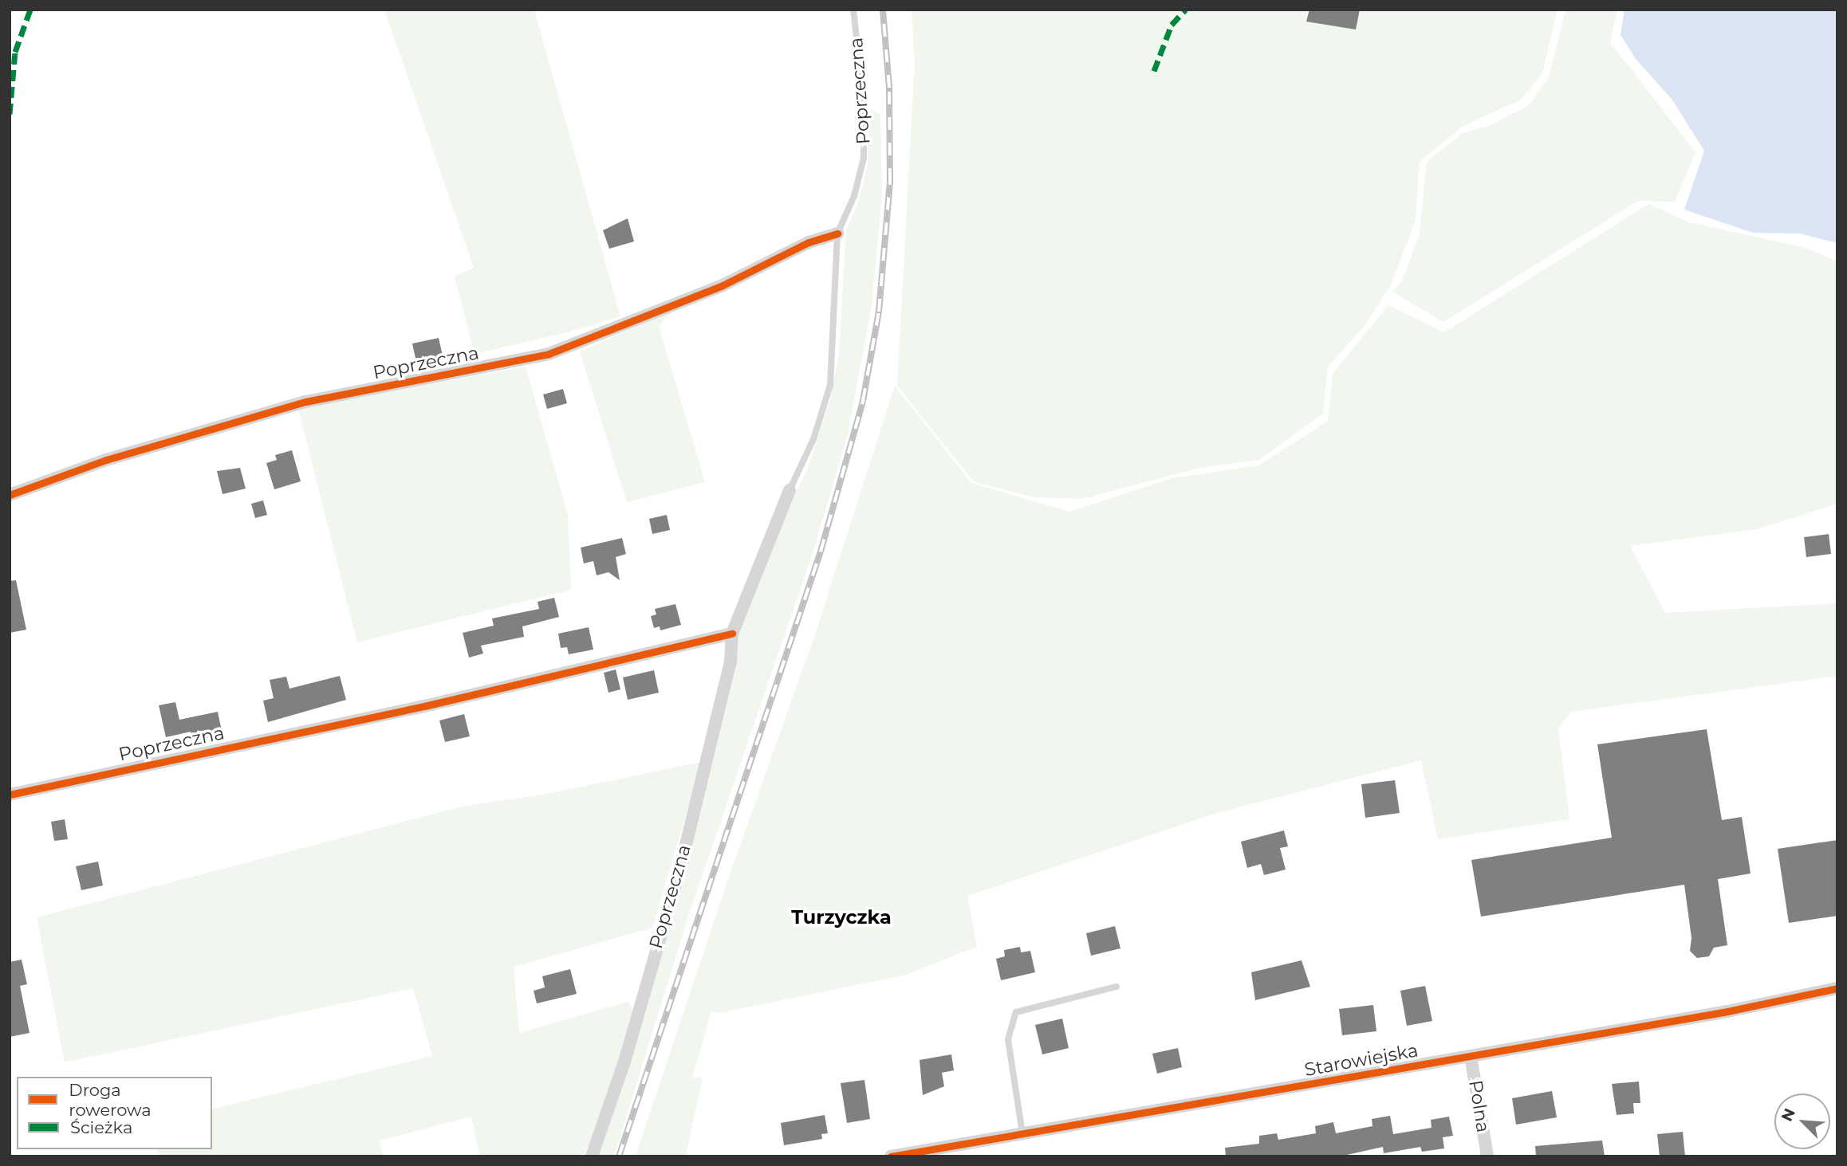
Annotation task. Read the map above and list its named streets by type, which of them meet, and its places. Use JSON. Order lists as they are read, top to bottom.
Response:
{
  "streets": {
    "street": ["Poprzeczna", "Starowiejska", "Polna"]
  },
  "crossings": [
    ["Starowiejska", "Polna"]
  ],
  "districts": ["Turzyczka"],
  "legend": ["Droga rowerowa", "Ścieżka"],
  "north": "top left"
}
